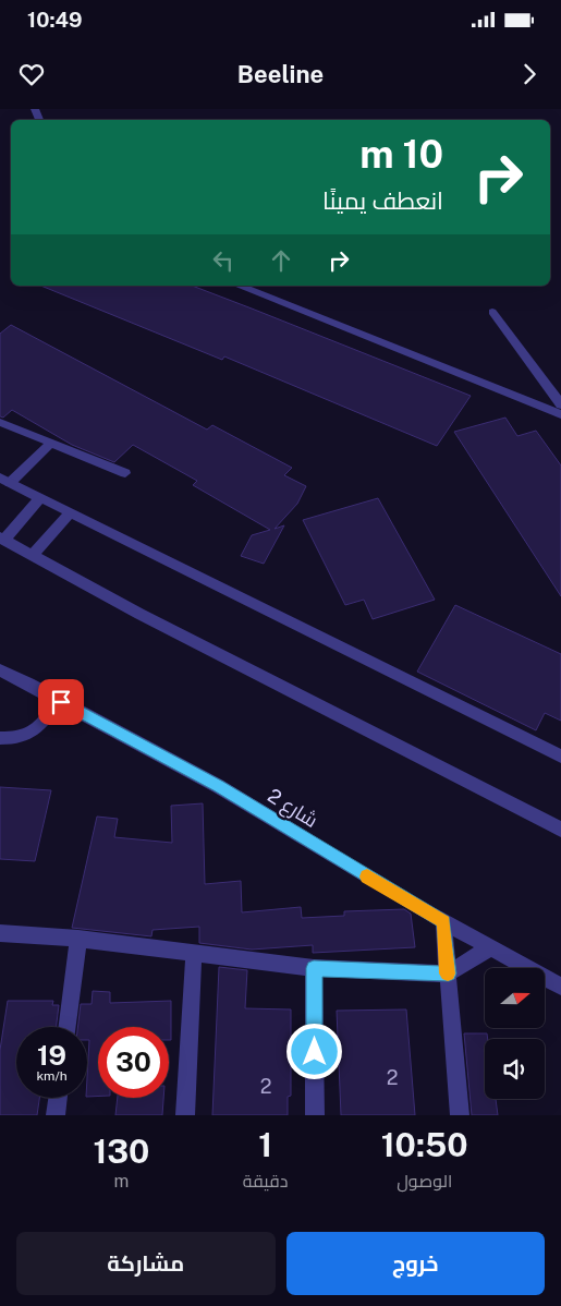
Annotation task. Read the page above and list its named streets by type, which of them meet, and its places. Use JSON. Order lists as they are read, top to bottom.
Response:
{
  "streets": {
    "street": ["شارع 2"]
  },
  "house_numbers": ["2", "2"],
  "north": "right",
  "page": {
    "status": "10:49",
    "header": "Beeline",
    "turn": ["10 m", "انعطف يمينًا"],
    "speed": "19 km/h",
    "limit": "30",
    "eta": [
      "10:50",
      "الوصول",
      "1",
      "دقيقة",
      "130",
      "m"
    ],
    "buttons": ["خروج", "مشاركة"]
  }
}
